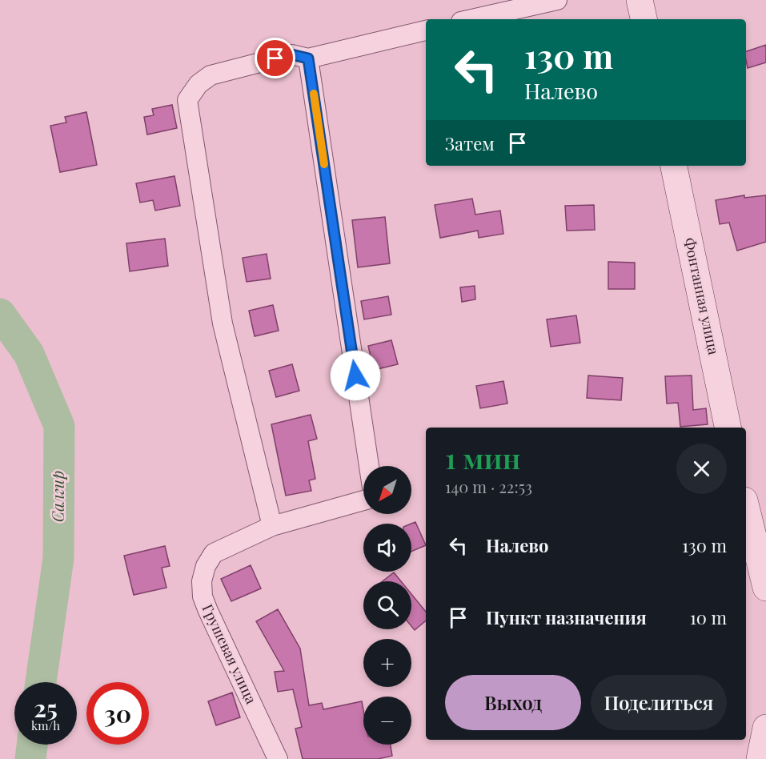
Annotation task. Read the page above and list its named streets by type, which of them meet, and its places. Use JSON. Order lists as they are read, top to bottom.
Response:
{
  "streets": {
    "main road": ["Фонтанная улица"],
    "street": ["Грушевая улица"]
  },
  "water": ["Салгир"],
  "north": "bottom left",
  "page": {
    "turn": ["130 m", "Налево"],
    "then": "Затем",
    "heading": ["1 мин", "140 m · 22:53"],
    "map_buttons": ["+", "−"],
    "list": [
      {
        "name": "Налево",
        "value": "130 m"
      },
      {
        "name": "Пункт назначения",
        "value": "10 m"
      }
    ],
    "buttons": ["Выход", "Поделиться"],
    "speed": "25 km/h",
    "limit": "30"
  }
}
